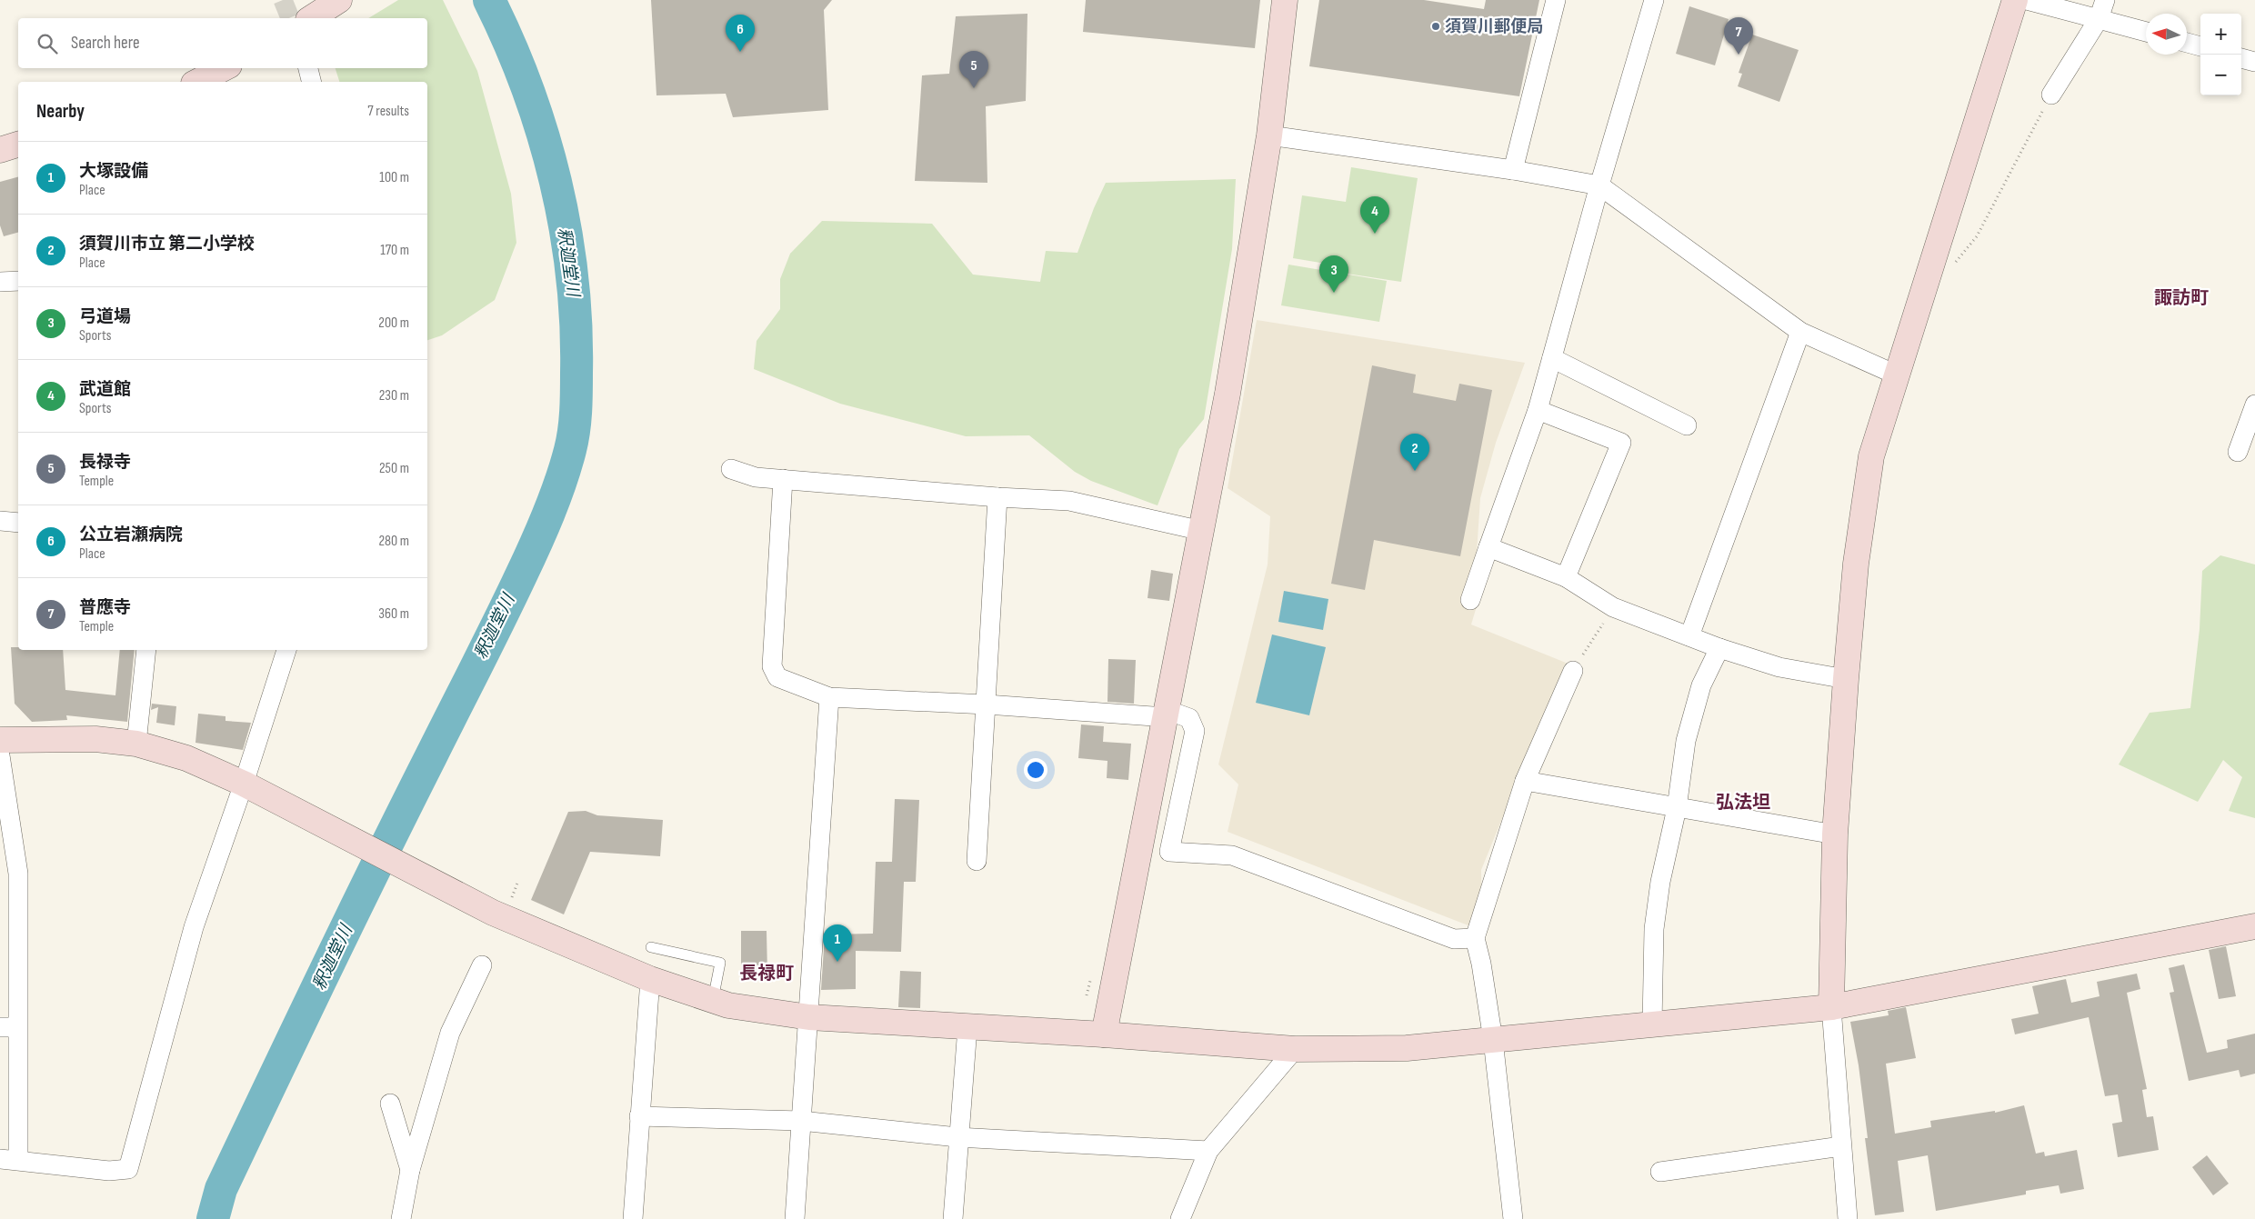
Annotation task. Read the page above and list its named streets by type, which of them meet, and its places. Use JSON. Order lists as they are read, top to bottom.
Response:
{
  "districts": ["諏訪町", "弘法坦", "長禄町"],
  "water": ["釈迦堂川"],
  "places": ["須賀川郵便局"],
  "north": "left",
  "page": {
    "map_buttons": ["+", "−"],
    "pins": [
      "6",
      "7",
      "5",
      "4",
      "3",
      "2",
      "1"
    ],
    "search": "Search here",
    "heading": ["Nearby", "7 results"],
    "list": [
      {
        "mark": "1",
        "name": "大塚設備",
        "note": "Place",
        "value": "100 m"
      },
      {
        "mark": "2",
        "name": "須賀川市立 第二小学校",
        "note": "Place",
        "value": "170 m"
      },
      {
        "mark": "3",
        "name": "弓道場",
        "note": "Sports",
        "value": "200 m"
      },
      {
        "mark": "4",
        "name": "武道館",
        "note": "Sports",
        "value": "230 m"
      },
      {
        "mark": "5",
        "name": "長禄寺",
        "note": "Temple",
        "value": "250 m"
      },
      {
        "mark": "6",
        "name": "公立岩瀬病院",
        "note": "Place",
        "value": "280 m"
      },
      {
        "mark": "7",
        "name": "普應寺",
        "note": "Temple",
        "value": "360 m"
      }
    ]
  }
}
